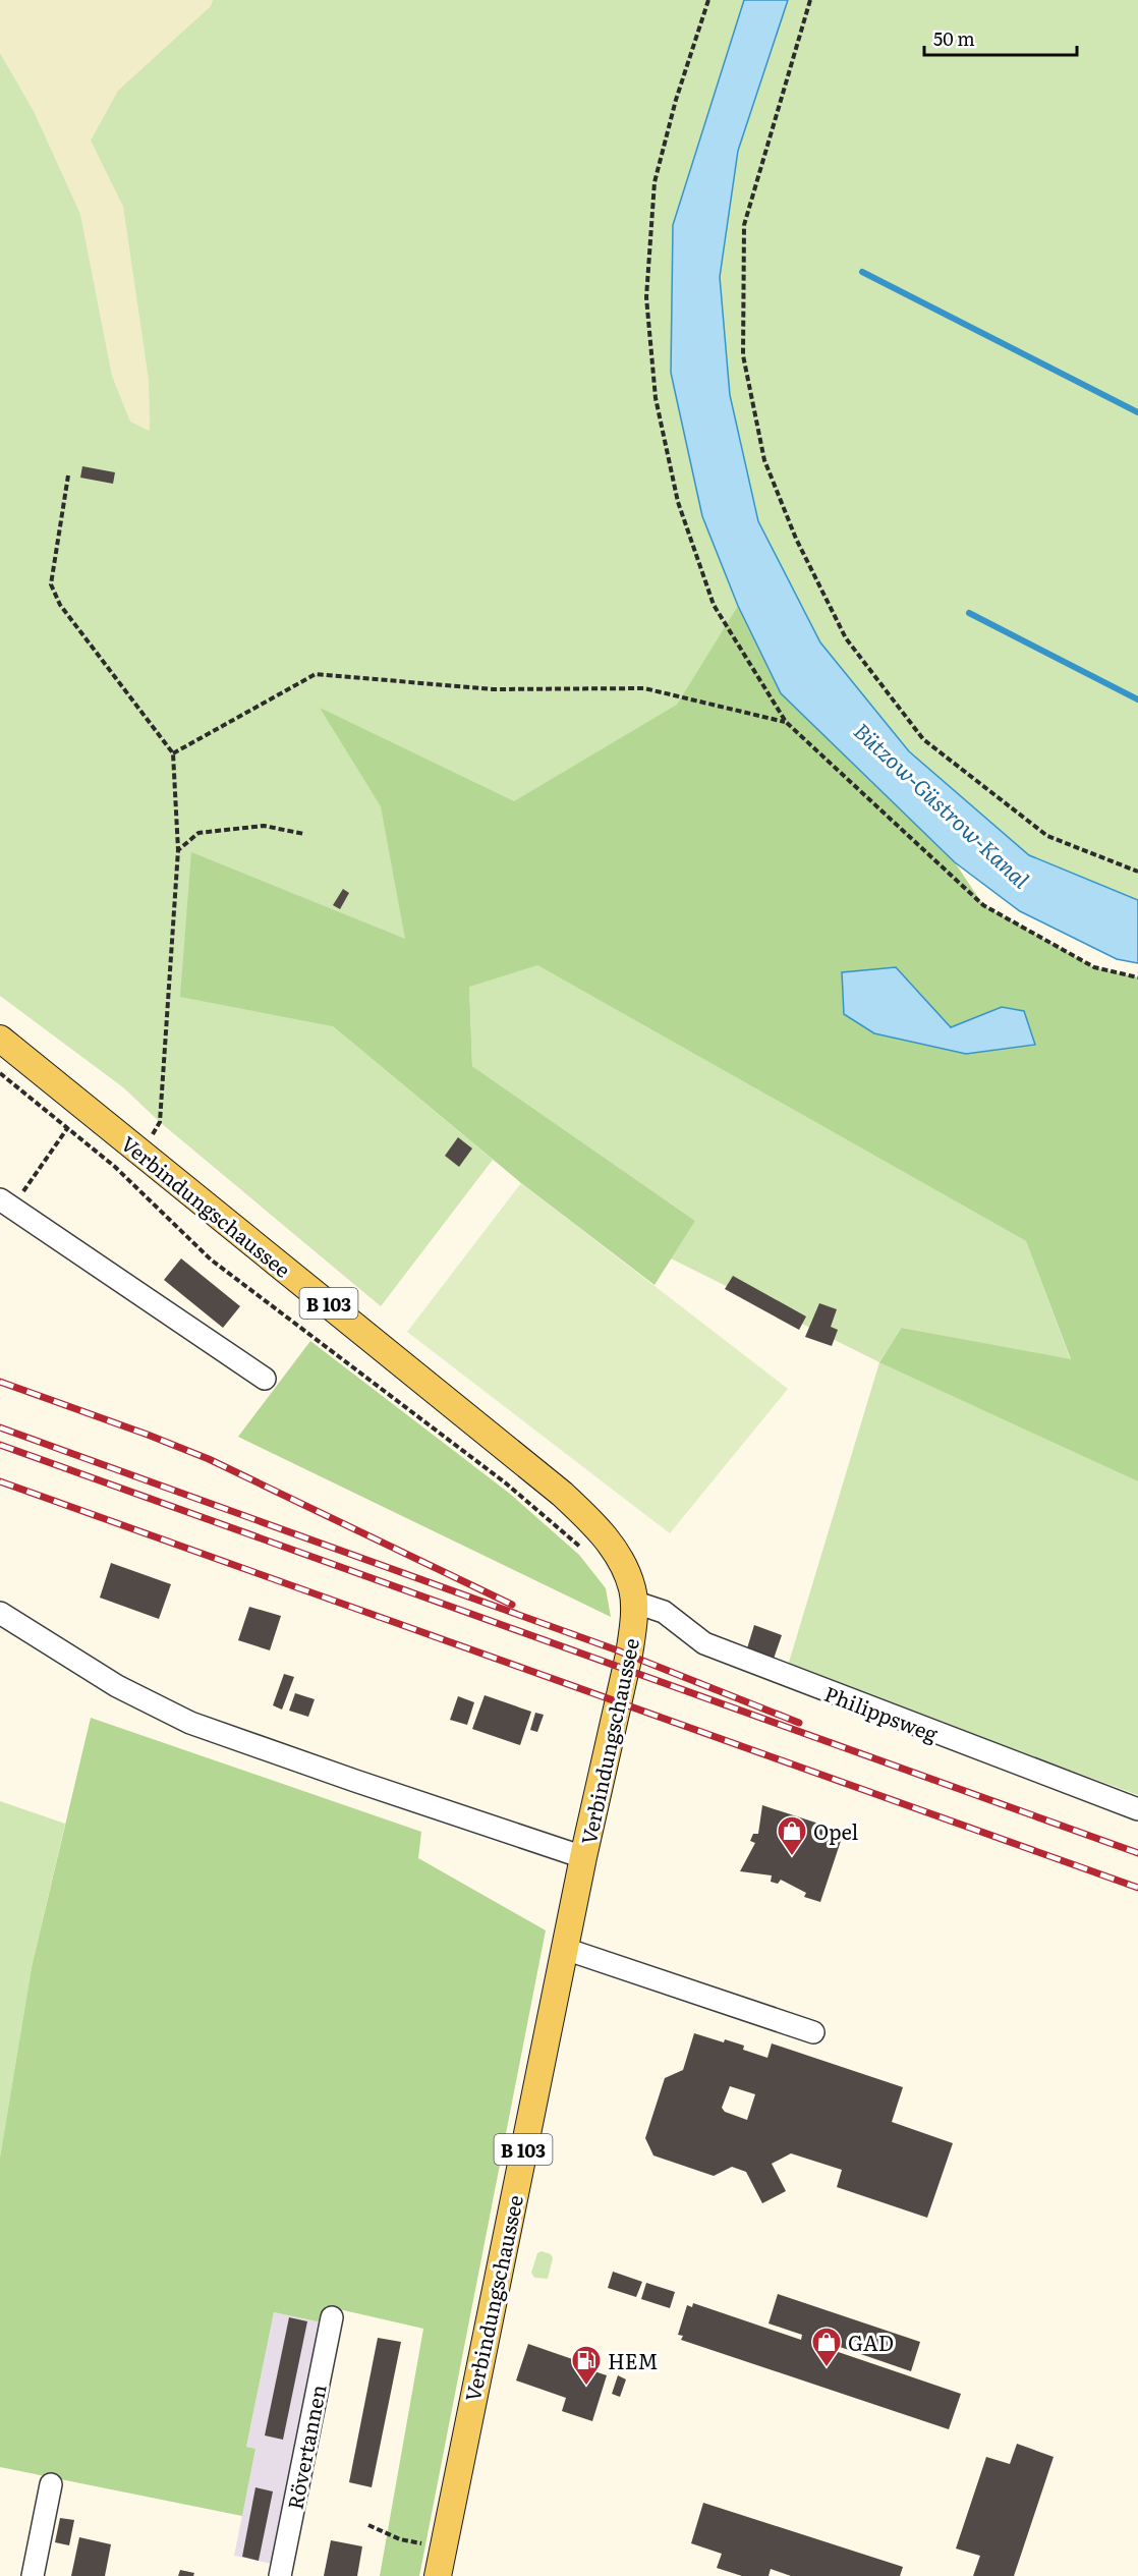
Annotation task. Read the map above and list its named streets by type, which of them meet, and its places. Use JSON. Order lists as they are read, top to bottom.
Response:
{
  "streets": {
    "main road": ["Verbindungschaussee", "B 103"],
    "street": ["Philippsweg", "Rövertannen"]
  },
  "crossings": [
    ["Verbindungschaussee", "Philippsweg"]
  ],
  "water": ["Bützow-Güstrow-Kanal"],
  "places": {
    "shop": ["Opel", "GAD"],
    "fuel station": ["HEM"]
  },
  "scale_bar": "50 m"
}
